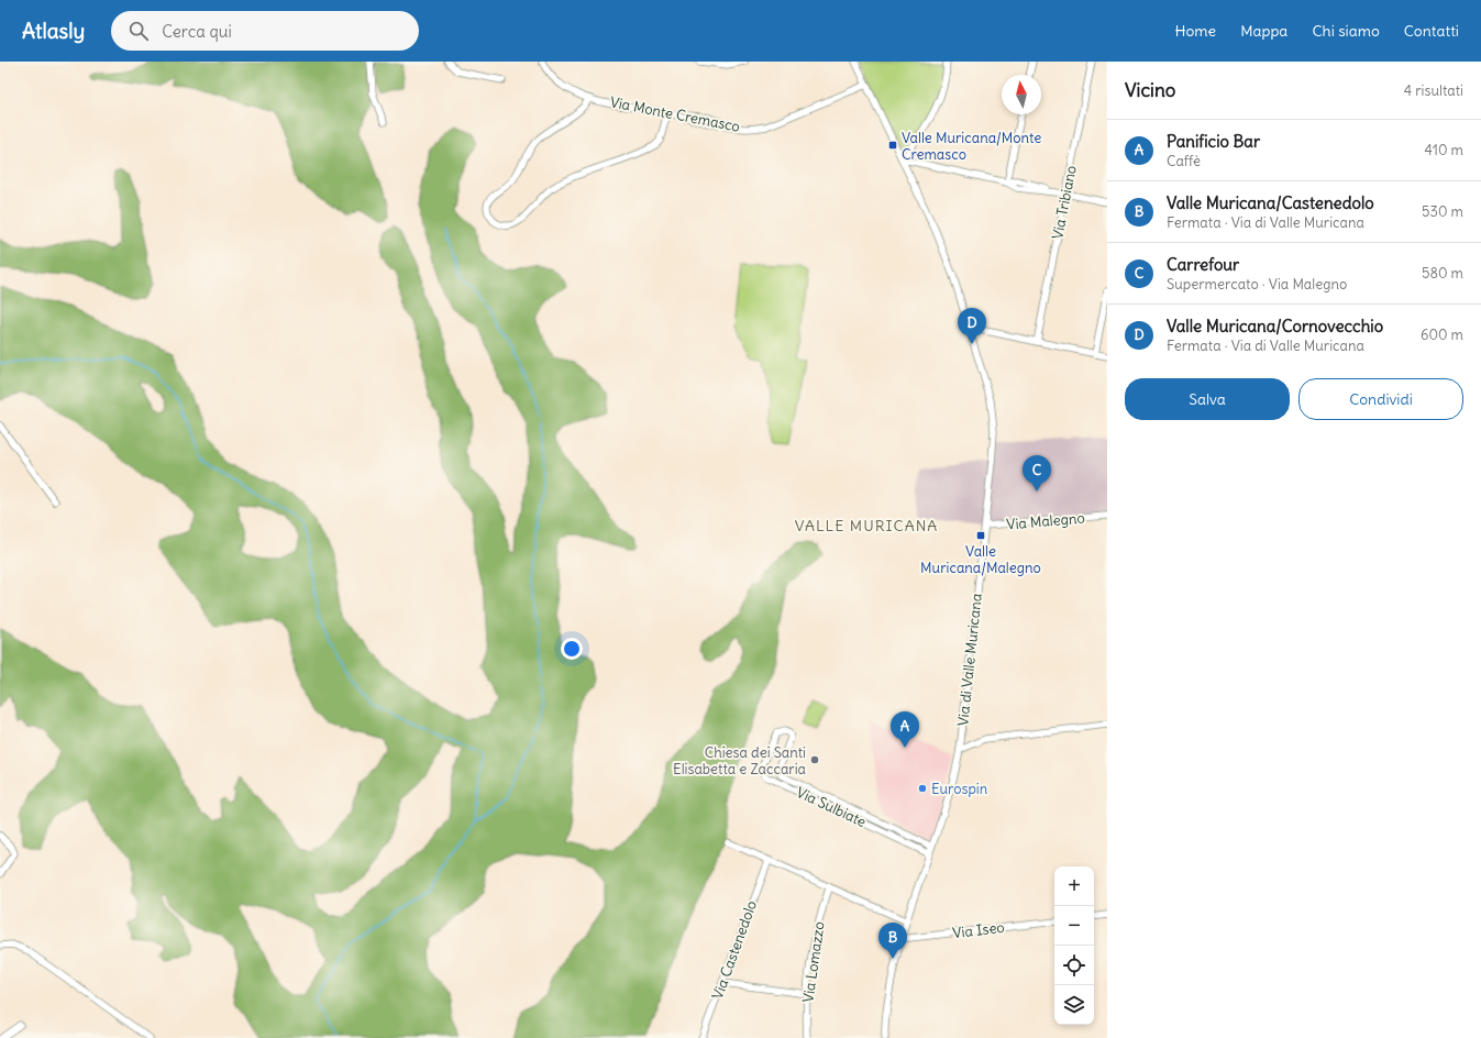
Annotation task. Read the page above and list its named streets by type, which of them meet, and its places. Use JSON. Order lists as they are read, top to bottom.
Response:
{
  "streets": {
    "street": [
      "Via Monte Cremasco",
      "Via Tribiano",
      "Via Malegno",
      "Via di Valle Muricana",
      "Via Sulbiate",
      "Via Iseo",
      "Via Castenedolo",
      "Via Lomazzo"
    ]
  },
  "crossings": [
    ["Via Monte Cremasco", "Via di Valle Muricana"],
    ["Via Malegno", "Via di Valle Muricana"],
    ["Via di Valle Muricana", "Via Sulbiate"],
    ["Via di Valle Muricana", "Via Iseo"]
  ],
  "districts": ["VALLE MURICANA"],
  "places": {
    "transit": ["Valle Muricana/Monte Cremasco", "Valle Muricana/Malegno"],
    "other": ["Chiesa dei Santi Elisabetta e Zaccaria", "Eurospin"]
  },
  "north": "top",
  "page": {
    "header": "Atlasly",
    "search": "Cerca qui",
    "nav": [
      "Home",
      "Mappa",
      "Chi siamo",
      "Contatti"
    ],
    "heading": ["Vicino", "4 risultati"],
    "list": [
      {
        "mark": "A",
        "name": "Panificio Bar",
        "note": "Caffè",
        "value": "410 m"
      },
      {
        "mark": "B",
        "name": "Valle Muricana/Castenedolo",
        "note": "Fermata · Via di Valle Muricana",
        "value": "530 m"
      },
      {
        "mark": "C",
        "name": "Carrefour",
        "note": "Supermercato · Via Malegno",
        "value": "580 m"
      },
      {
        "mark": "D",
        "name": "Valle Muricana/Cornovecchio",
        "note": "Fermata · Via di Valle Muricana",
        "value": "600 m"
      }
    ],
    "pins": [
      "D",
      "C",
      "A",
      "B"
    ],
    "buttons": ["Salva", "Condividi"],
    "map_buttons": ["+", "−"]
  }
}
